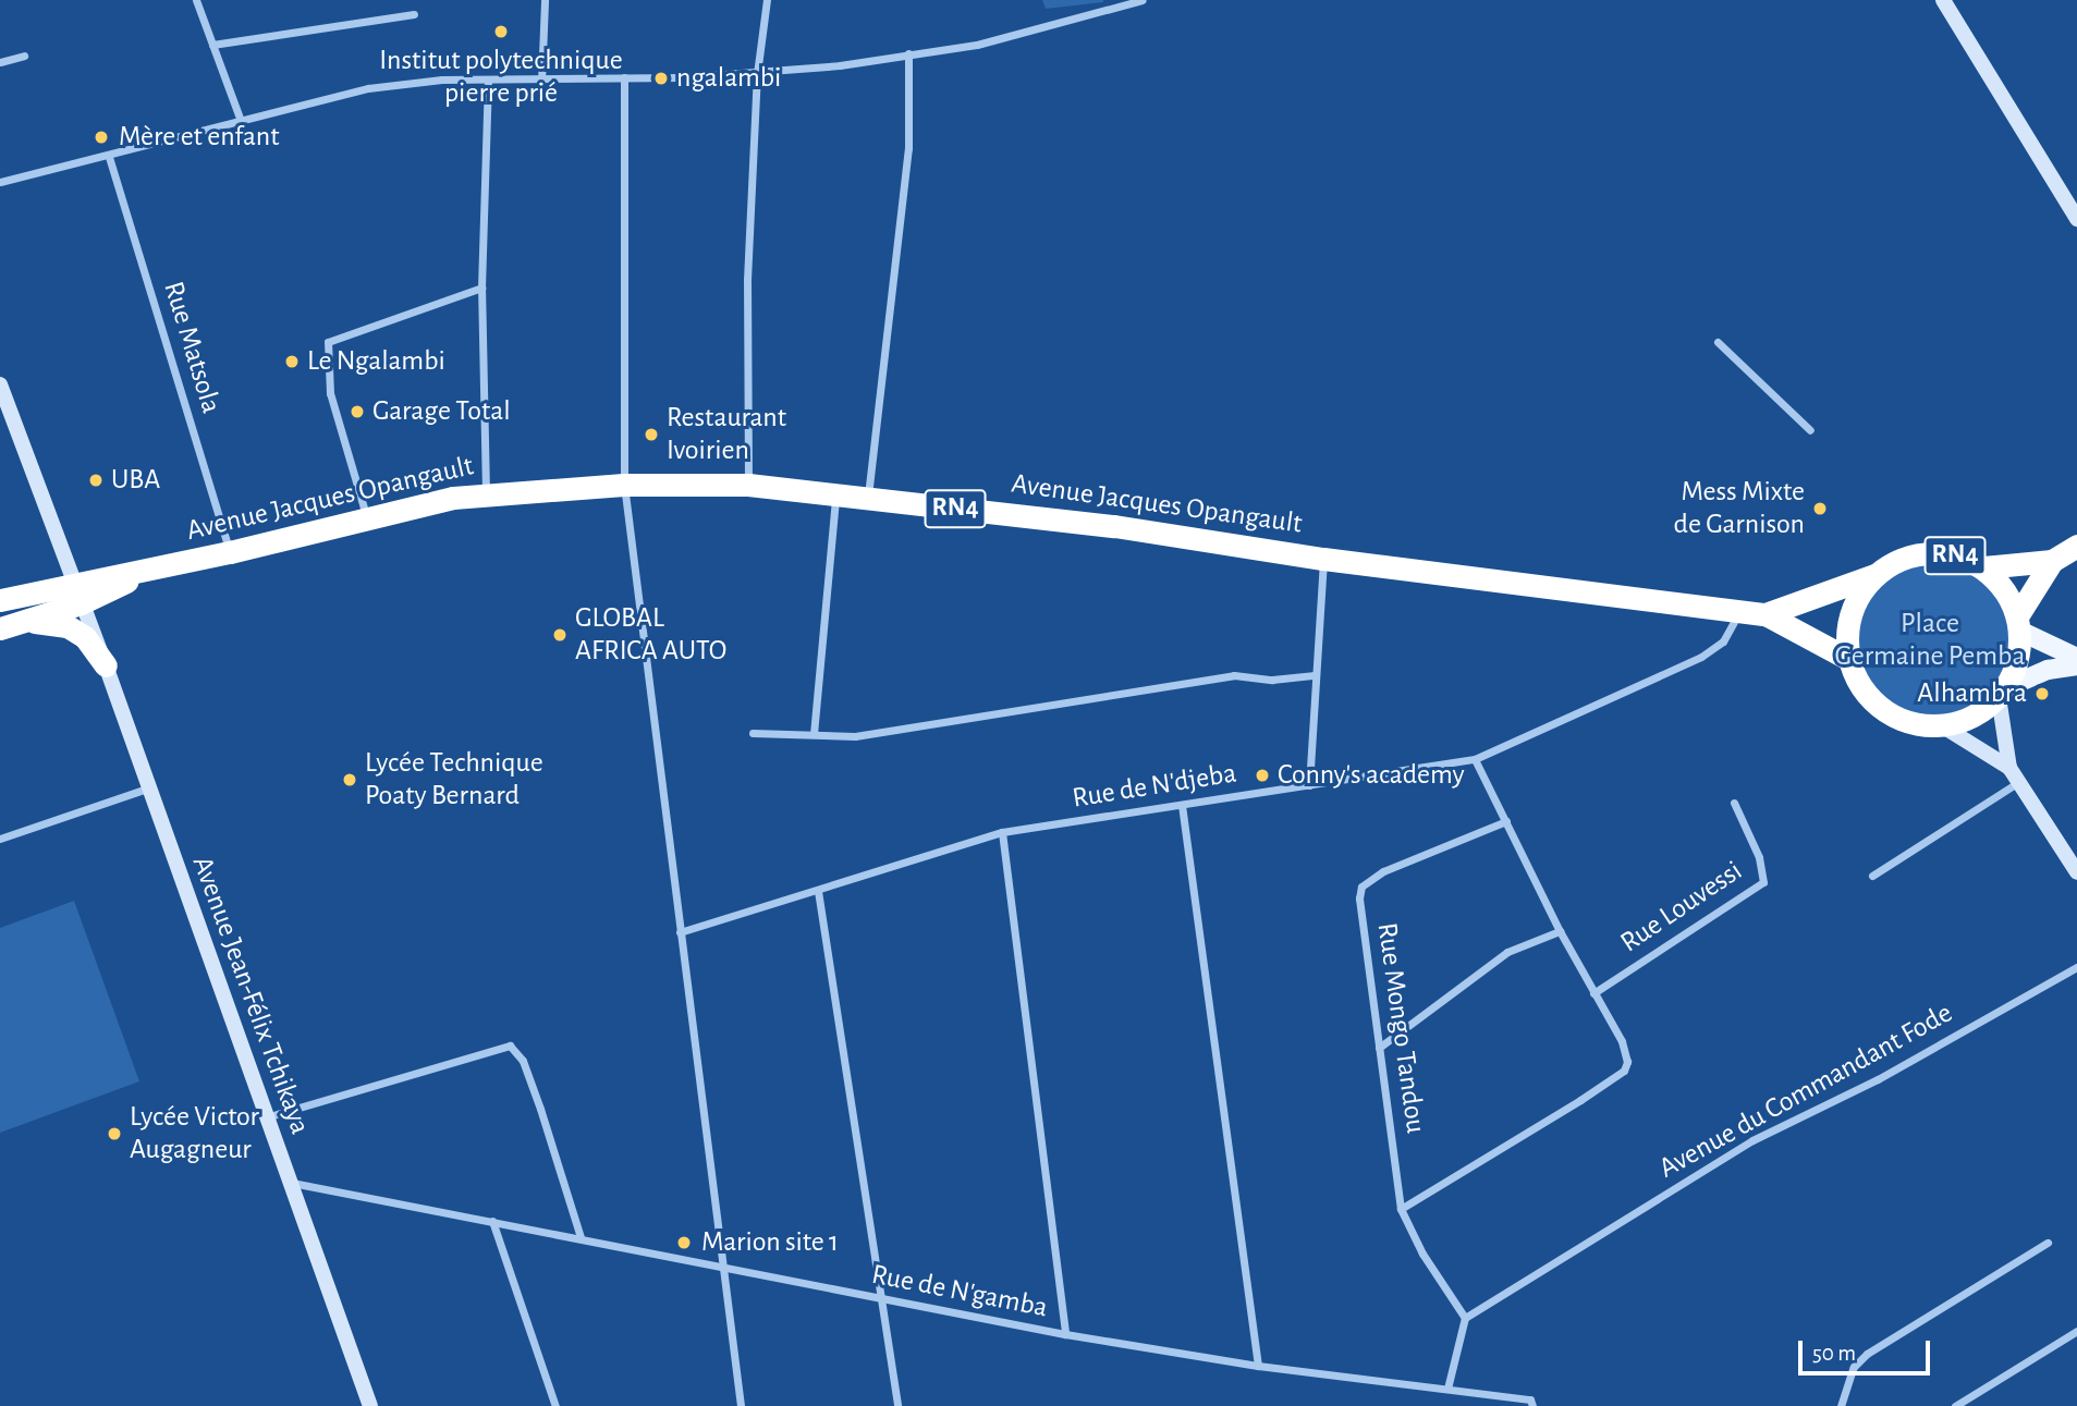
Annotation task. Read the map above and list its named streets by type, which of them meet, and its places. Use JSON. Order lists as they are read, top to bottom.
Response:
{
  "streets": {
    "highway": ["Avenue Jacques Opangault", "RN4"],
    "street": [
      "Rue Matsola",
      "Rue de N'djeba",
      "Rue Louvessi",
      "Avenue Jean-Félix Tchikaya",
      "Rue Mongo Tandou",
      "Avenue du Commandant Fode",
      "Rue de N'gamba"
    ]
  },
  "crossings": [
    ["Rue Matsola", "Avenue Jacques Opangault"],
    ["Avenue Jacques Opangault", "RN4"],
    ["Avenue Jacques Opangault", "Rue de N'djeba"],
    ["Avenue Jacques Opangault", "Avenue Jean-Félix Tchikaya"],
    ["RN4", "Avenue Jean-Félix Tchikaya"],
    ["Avenue Jean-Félix Tchikaya", "Rue de N'gamba"],
    ["Rue Mongo Tandou", "Avenue du Commandant Fode"]
  ],
  "parks": ["Place Germaine Pemba"],
  "places": [
    "Institut polytechnique pierre prié",
    "ngalambi",
    "Mère et enfant",
    "Le Ngalambi",
    "Garage Total",
    "Restaurant Ivoirien",
    "UBA",
    "Mess Mixte de Garnison",
    "GLOBAL AFRICA AUTO",
    "Alhambra",
    "Conny's academy",
    "Lycée Technique Poaty Bernard",
    "Lycée Victor Augagneur",
    "Marion site 1"
  ],
  "scale_bar": "50 m"
}
